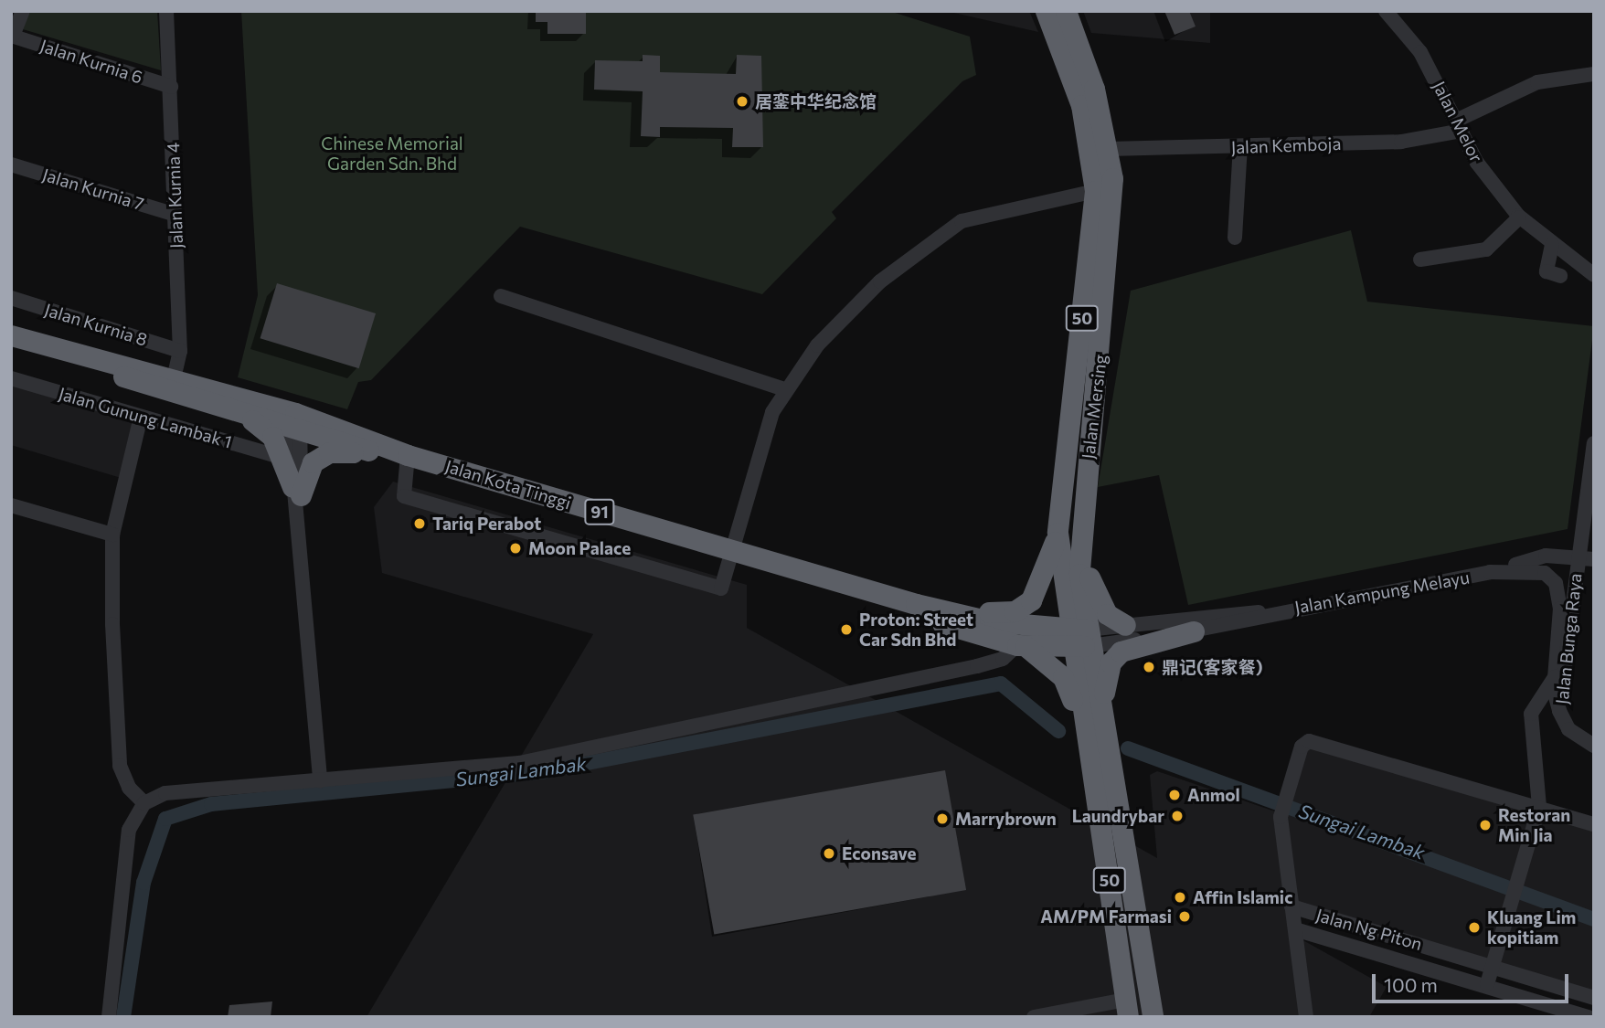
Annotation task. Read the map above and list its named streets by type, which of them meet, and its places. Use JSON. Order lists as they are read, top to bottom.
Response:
{
  "streets": {
    "highway": [
      "50",
      "Jalan Mersing",
      "Jalan Kota Tinggi",
      "91"
    ],
    "street": [
      "Jalan Kurnia 6",
      "Jalan Melor",
      "Jalan Kemboja",
      "Jalan Kurnia 7",
      "Jalan Kurnia 4",
      "Jalan Kurnia 8",
      "Jalan Gunung Lambak 1",
      "Jalan Kampung Melayu",
      "Jalan Bunga Raya",
      "Jalan Ng Piton"
    ]
  },
  "crossings": [
    ["Jalan Kurnia 6", "Jalan Kurnia 4"],
    ["Jalan Melor", "Jalan Kemboja"],
    ["Jalan Kemboja", "Jalan Mersing"],
    ["Jalan Kurnia 7", "Jalan Kurnia 4"],
    ["Jalan Kurnia 4", "Jalan Kurnia 8"],
    ["Jalan Kurnia 4", "Jalan Kota Tinggi"],
    ["Jalan Mersing", "Jalan Kota Tinggi"],
    ["Jalan Mersing", "Jalan Kampung Melayu"],
    ["Jalan Kota Tinggi", "Jalan Kampung Melayu"]
  ],
  "water": ["Sungai Lambak"],
  "parks": ["Chinese Memorial Garden Sdn. Bhd"],
  "places": [
    "居銮中华纪念馆",
    "Tariq Perabot",
    "Moon Palace",
    "Proton: Street Car Sdn Bhd",
    "鼎记(客家餐)",
    "Anmol",
    "Laundrybar",
    "Marrybrown",
    "Restoran Min Jia",
    "Econsave",
    "Affin Islamic",
    "AM/PM Farmasi",
    "Kluang Lim kopitiam"
  ],
  "scale_bar": "100 m"
}
